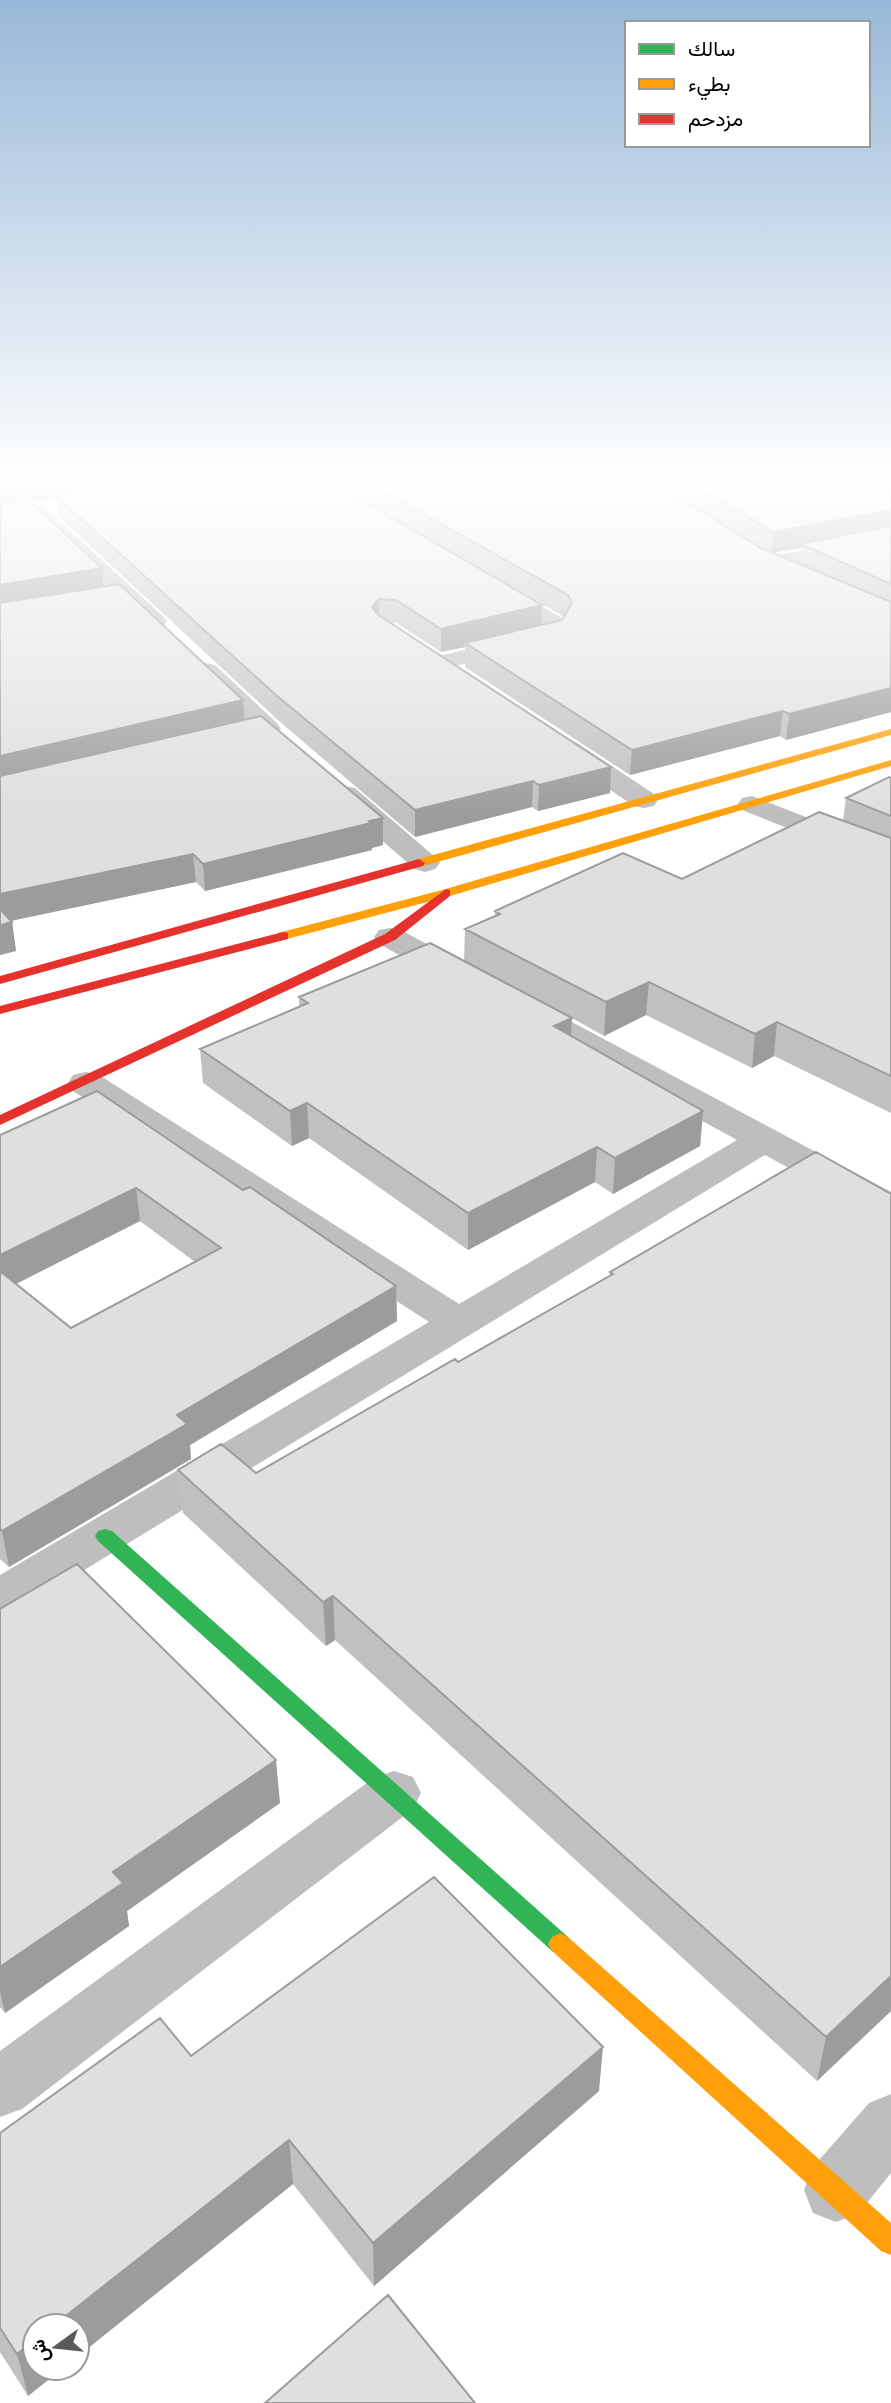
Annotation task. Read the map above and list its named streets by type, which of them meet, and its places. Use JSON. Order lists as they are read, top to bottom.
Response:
{
  "legend": ["سالك", "بطيء", "مزدحم"],
  "north": "left"
}
